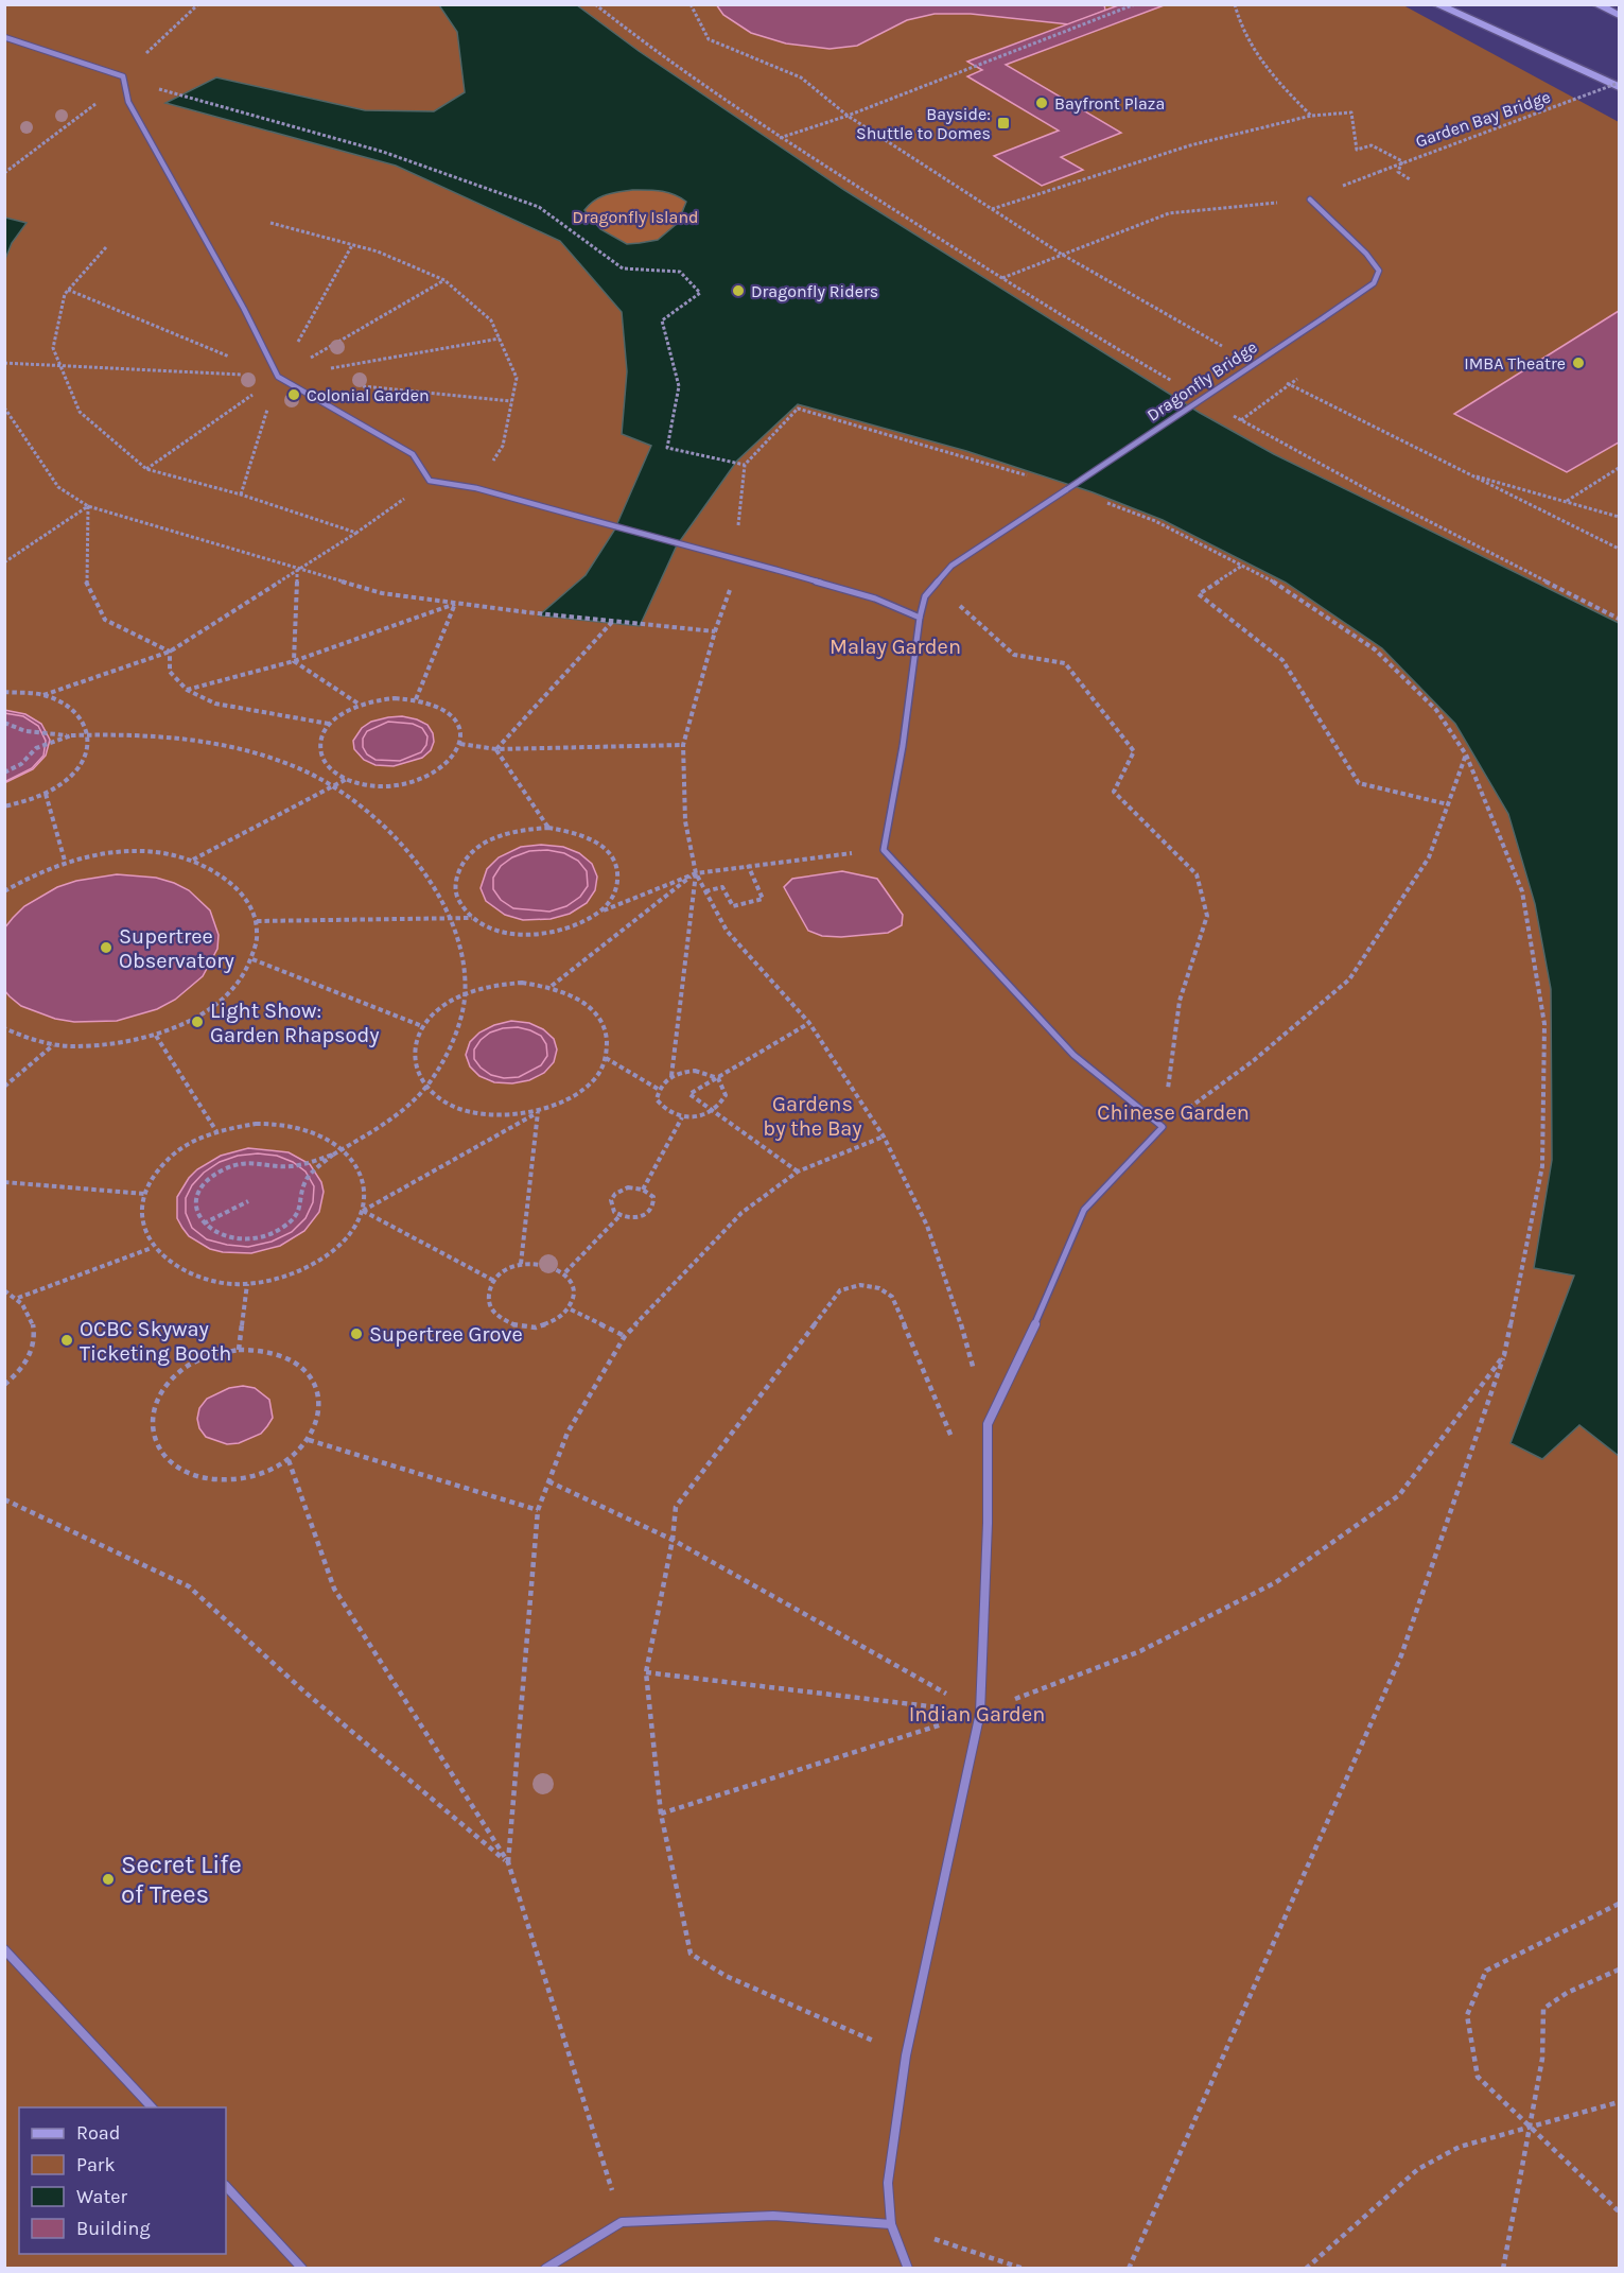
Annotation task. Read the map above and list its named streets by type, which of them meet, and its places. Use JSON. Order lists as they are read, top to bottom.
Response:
{
  "streets": {
    "street": ["Dragonfly Bridge"],
    "path": ["Garden Bay Bridge"]
  },
  "parks": [
    "Dragonfly Island",
    "Malay Garden",
    "Gardens by the Bay",
    "Chinese Garden",
    "Indian Garden"
  ],
  "places": {
    "other": [
      "Bayfront Plaza",
      "Dragonfly Riders",
      "IMBA Theatre",
      "Colonial Garden",
      "Supertree Observatory",
      "Light Show: Garden Rhapsody",
      "Supertree Grove",
      "OCBC Skyway Ticketing Booth",
      "Secret Life of Trees"
    ],
    "transit": ["Bayside: Shuttle to Domes"]
  },
  "legend": [
    "Road",
    "Park",
    "Water",
    "Building"
  ]
}
